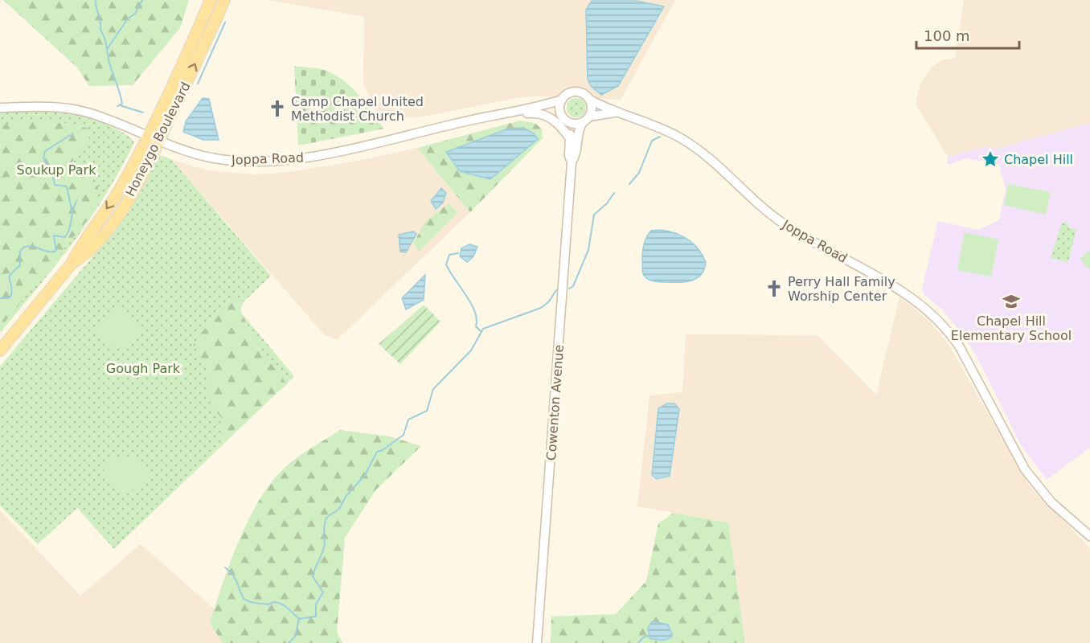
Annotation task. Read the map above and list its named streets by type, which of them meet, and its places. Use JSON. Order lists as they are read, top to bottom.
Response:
{
  "streets": {
    "main road": ["Honeygo Boulevard"],
    "street": ["Joppa Road", "Cowenton Avenue"]
  },
  "crossings": [
    ["Honeygo Boulevard", "Joppa Road"],
    ["Joppa Road", "Cowenton Avenue"]
  ],
  "parks": ["Soukup Park", "Gough Park"],
  "places": {
    "church": ["Camp Chapel United Methodist Church", "Perry Hall Family Worship Center"],
    "place": ["Chapel Hill"],
    "school or university": ["Chapel Hill Elementary School"]
  },
  "scale_bar": "100 m"
}
